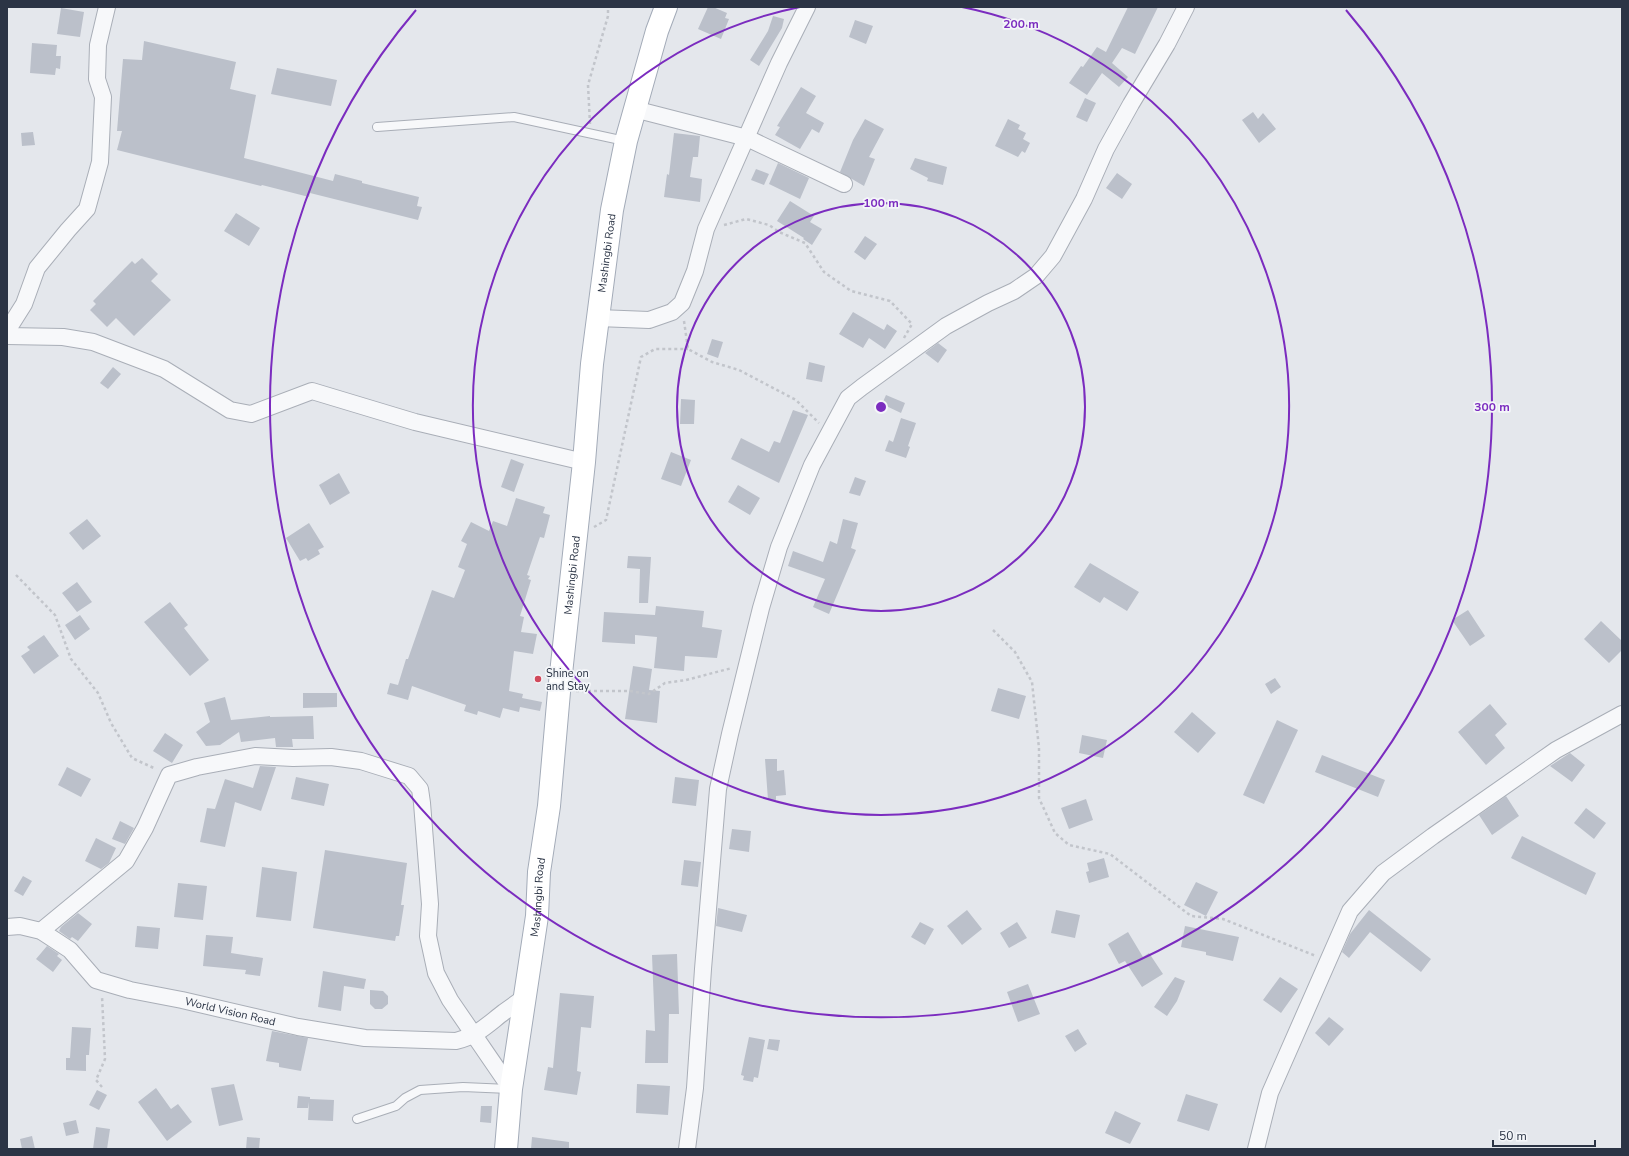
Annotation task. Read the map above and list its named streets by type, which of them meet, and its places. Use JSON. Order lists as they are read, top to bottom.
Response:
{
  "streets": {
    "main road": ["Mashingbi Road"],
    "street": ["World Vision Road"]
  },
  "places": ["Shine on and Stay"],
  "scale_bar": "50 m",
  "rings": ["200 m", "100 m", "300 m"]
}
